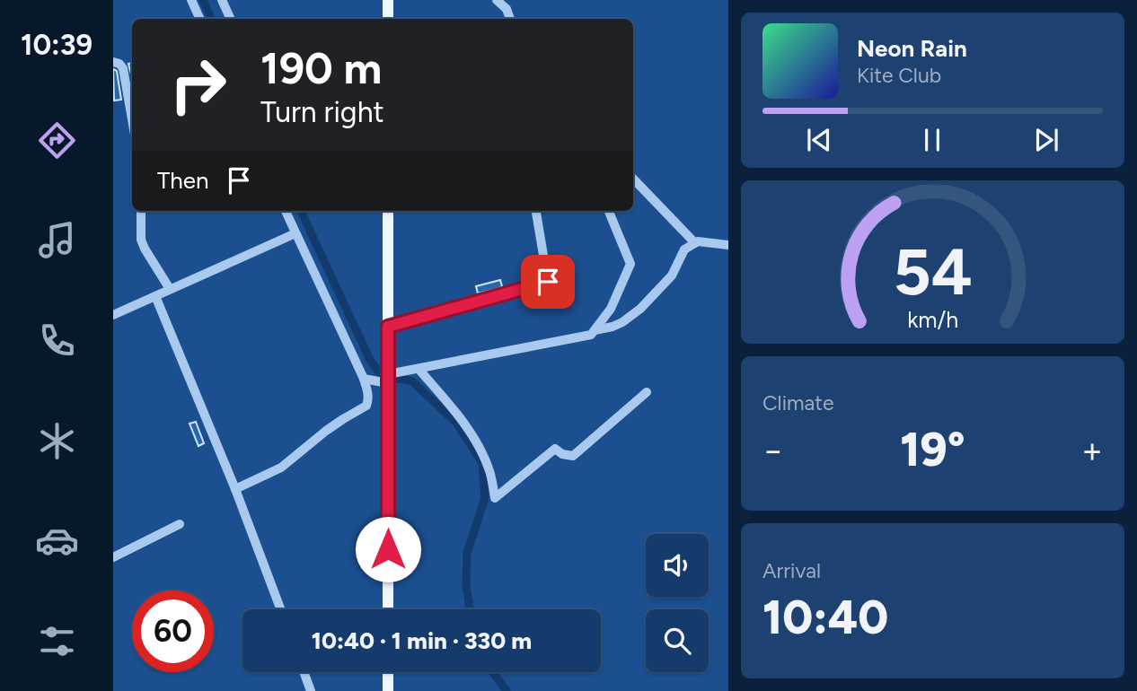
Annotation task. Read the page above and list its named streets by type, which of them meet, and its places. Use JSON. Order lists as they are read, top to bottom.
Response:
{
  "page": {
    "tabs": "10:39",
    "turn": ["190 m", "Turn right"],
    "song": ["Neon Rain", "Kite Club"],
    "then": "Then",
    "tile": [
      "Climate",
      ["Arrival", "10:40"]
    ],
    "heat": ["−", "19°", "+"],
    "limit": "60",
    "trip": "10:40 · 1 min · 330 m",
    "gauge": ["54", "km/h"]
  }
}
